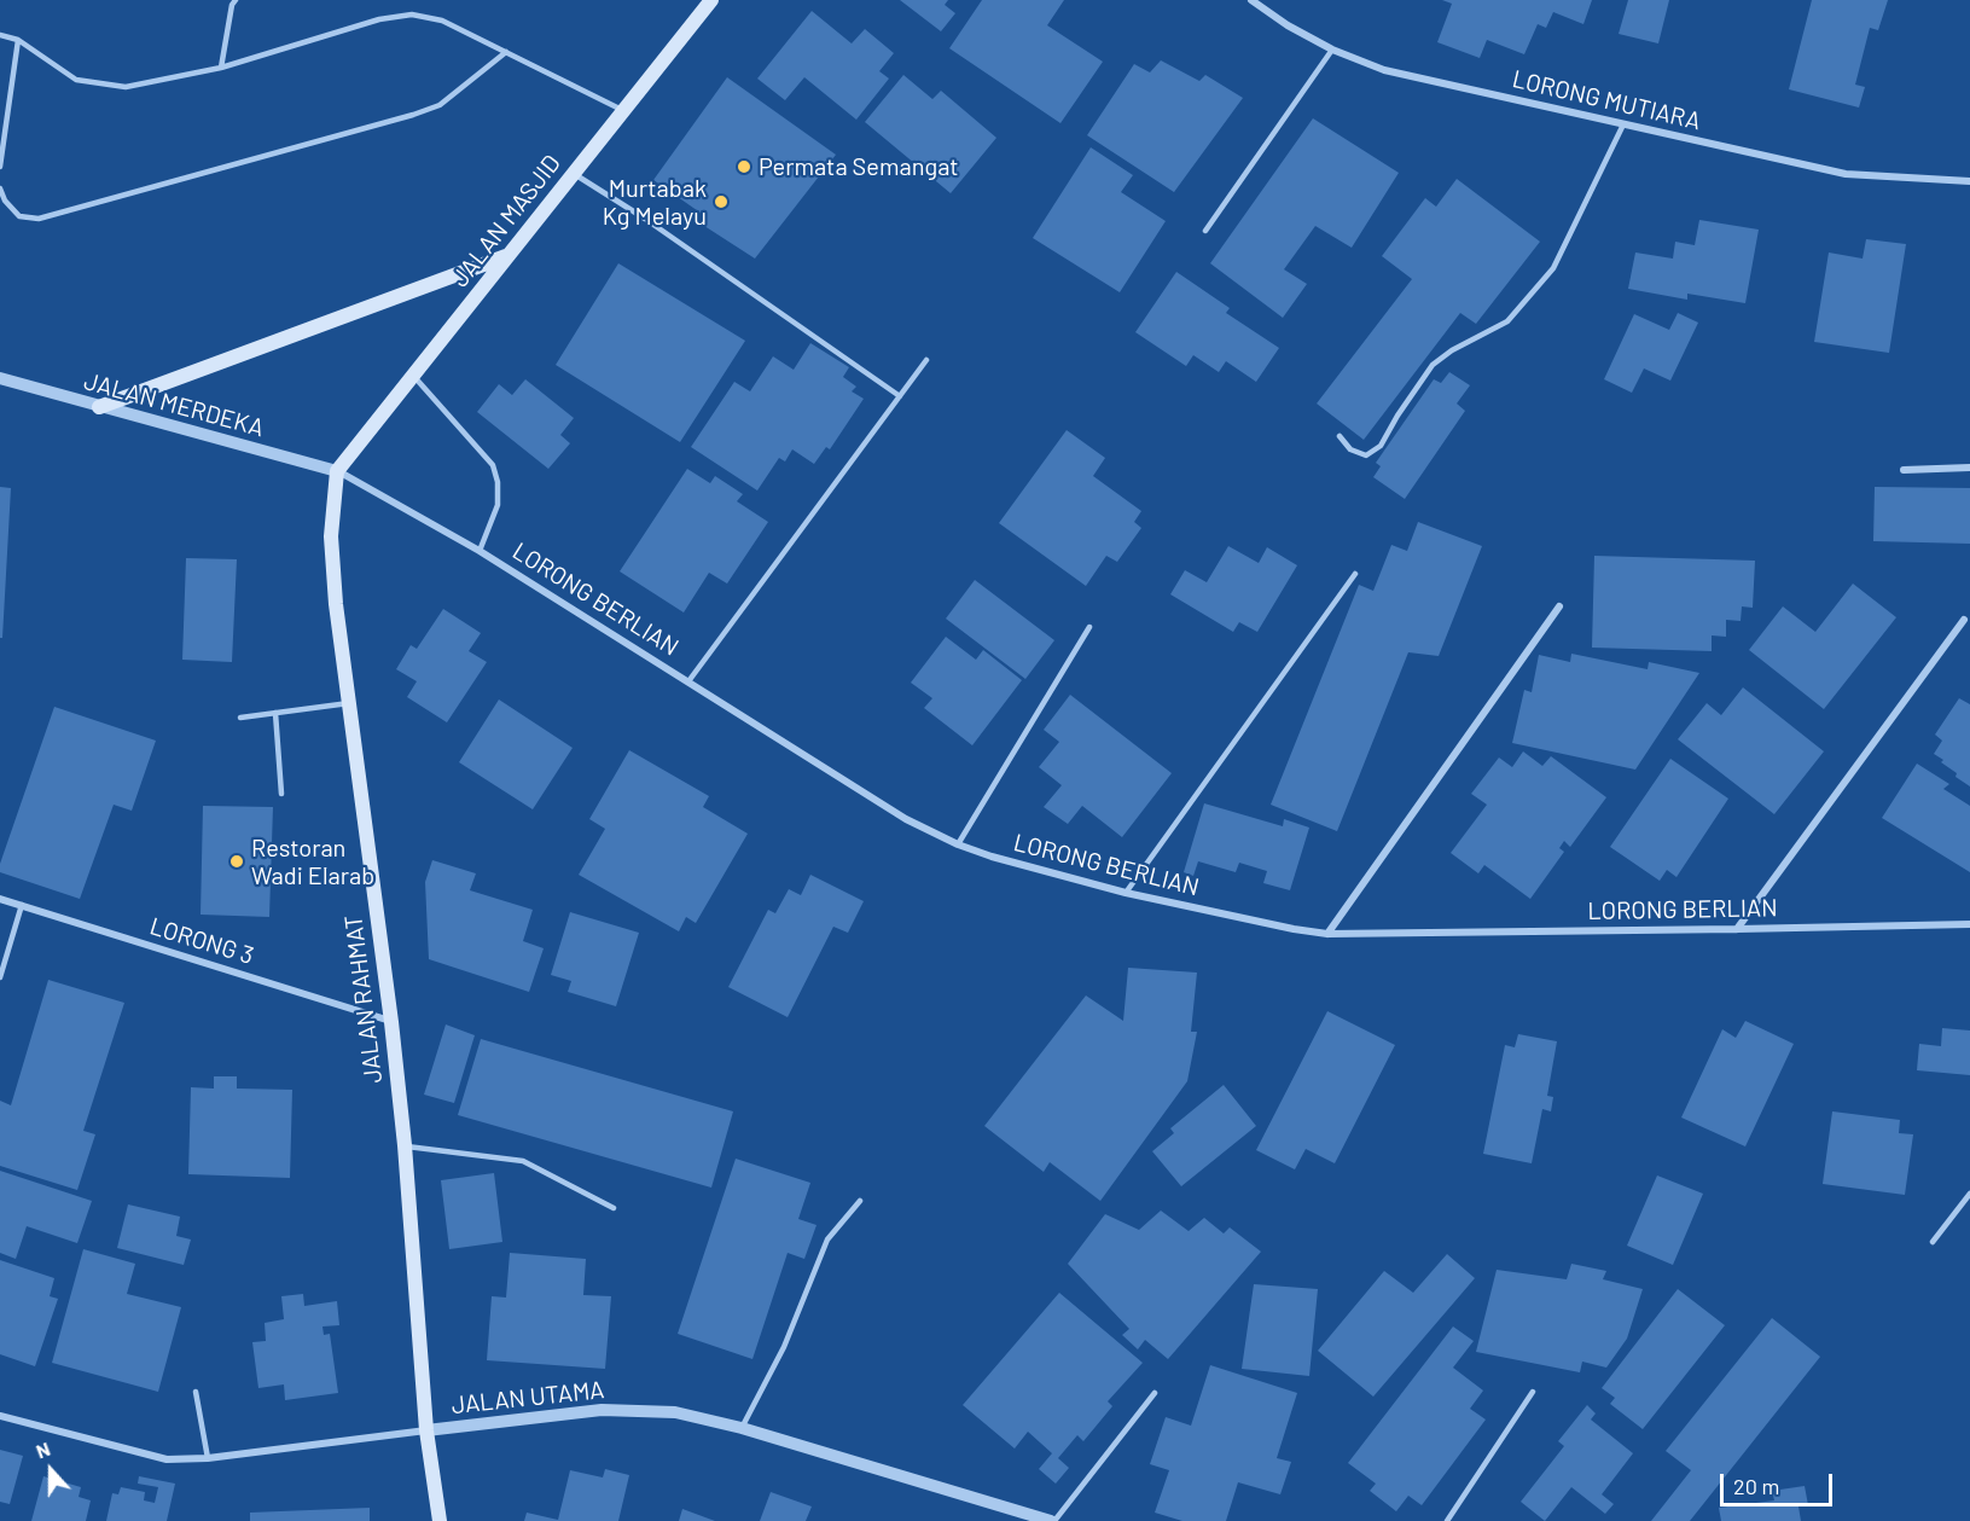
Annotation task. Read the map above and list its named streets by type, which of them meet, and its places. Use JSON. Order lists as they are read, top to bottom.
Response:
{
  "streets": {
    "main road": ["JALAN MASJID", "JALAN RAHMAT"],
    "street": [
      "LORONG MUTIARA",
      "JALAN MERDEKA",
      "LORONG BERLIAN",
      "LORONG 3",
      "JALAN UTAMA"
    ]
  },
  "crossings": [
    ["JALAN MASJID", "JALAN MERDEKA"],
    ["JALAN MASJID", "LORONG BERLIAN"],
    ["JALAN MASJID", "JALAN RAHMAT"],
    ["JALAN MERDEKA", "LORONG BERLIAN"],
    ["JALAN MERDEKA", "JALAN RAHMAT"],
    ["LORONG BERLIAN", "JALAN RAHMAT"],
    ["LORONG 3", "JALAN RAHMAT"],
    ["JALAN RAHMAT", "JALAN UTAMA"]
  ],
  "places": ["Permata Semangat", "Murtabak Kg Melayu", "Restoran Wadi Elarab"],
  "scale_bar": "20 m",
  "north": "top"
}
